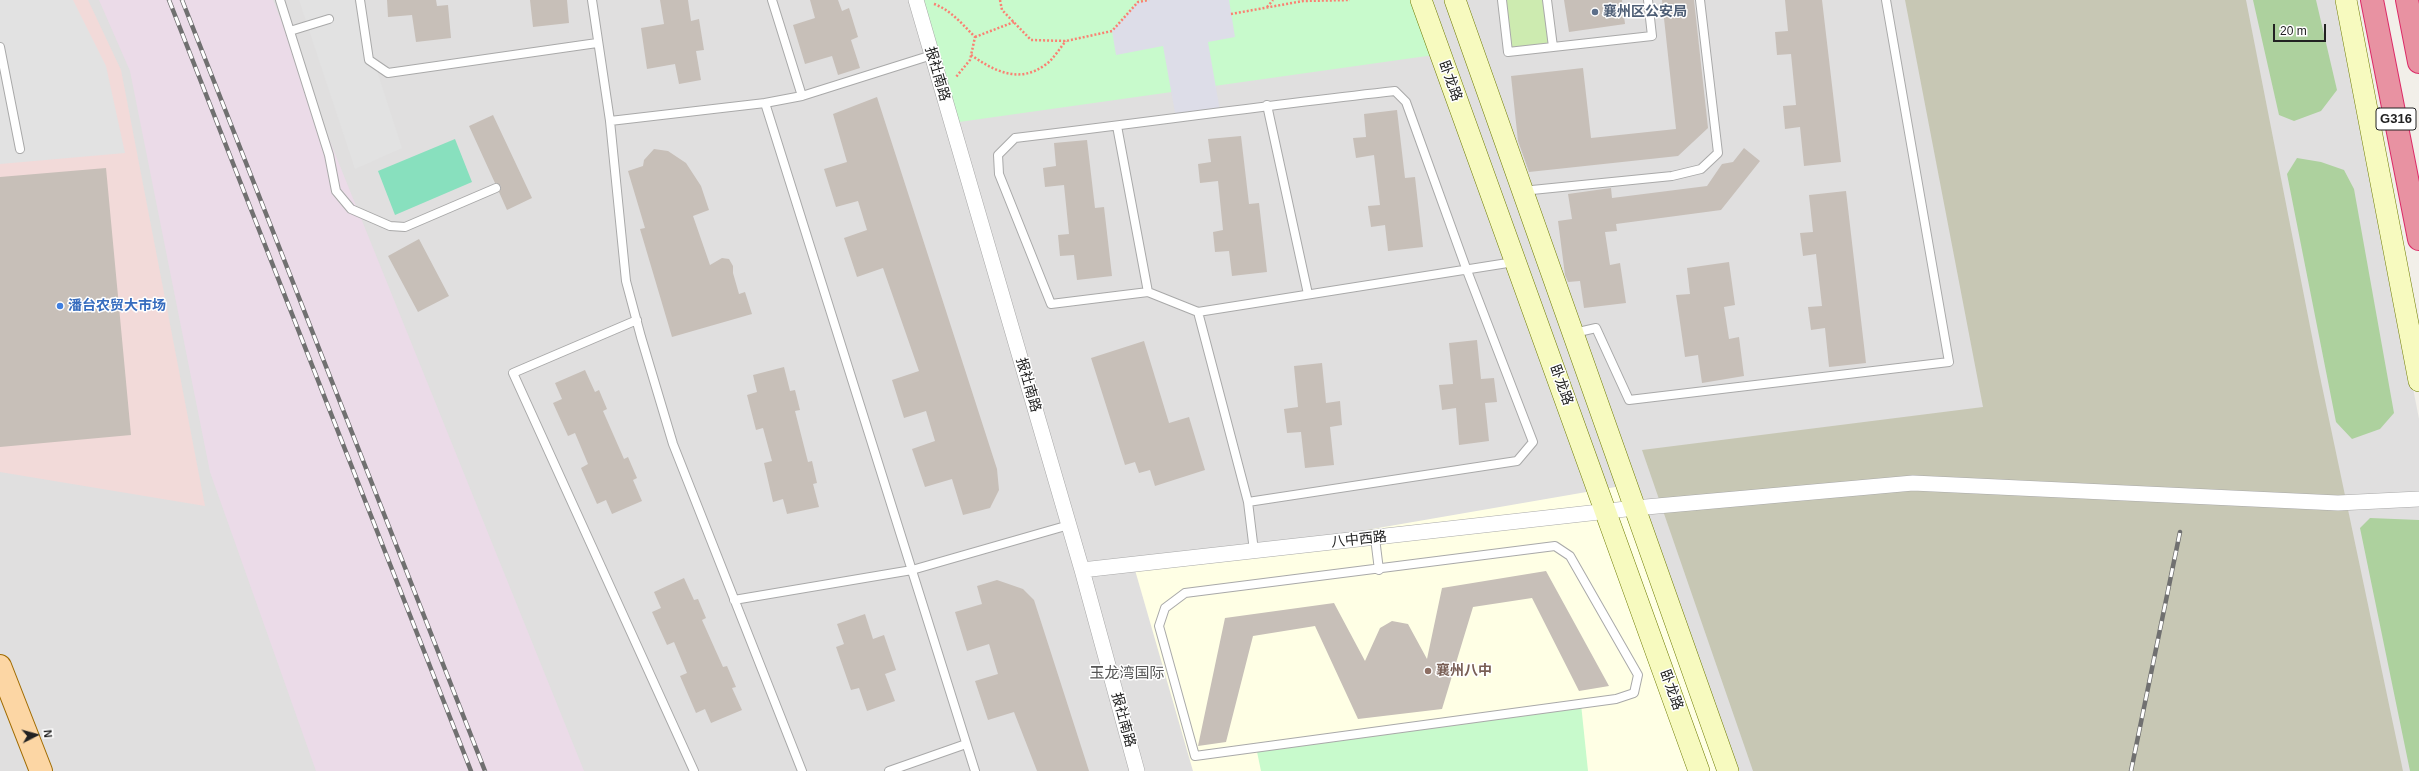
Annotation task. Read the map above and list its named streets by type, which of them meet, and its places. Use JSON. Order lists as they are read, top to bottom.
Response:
{
  "streets": {
    "highway": ["G316"],
    "main road": ["卧龙路"],
    "street": ["报社南路", "八中西路"]
  },
  "crossings": [
    ["报社南路", "八中西路"],
    ["卧龙路", "八中西路"]
  ],
  "districts": ["玉龙湾国际"],
  "places": ["襄州区公安局", "潘台农贸大市场", "襄州八中"],
  "scale_bar": "20 m",
  "north": "right"
}
